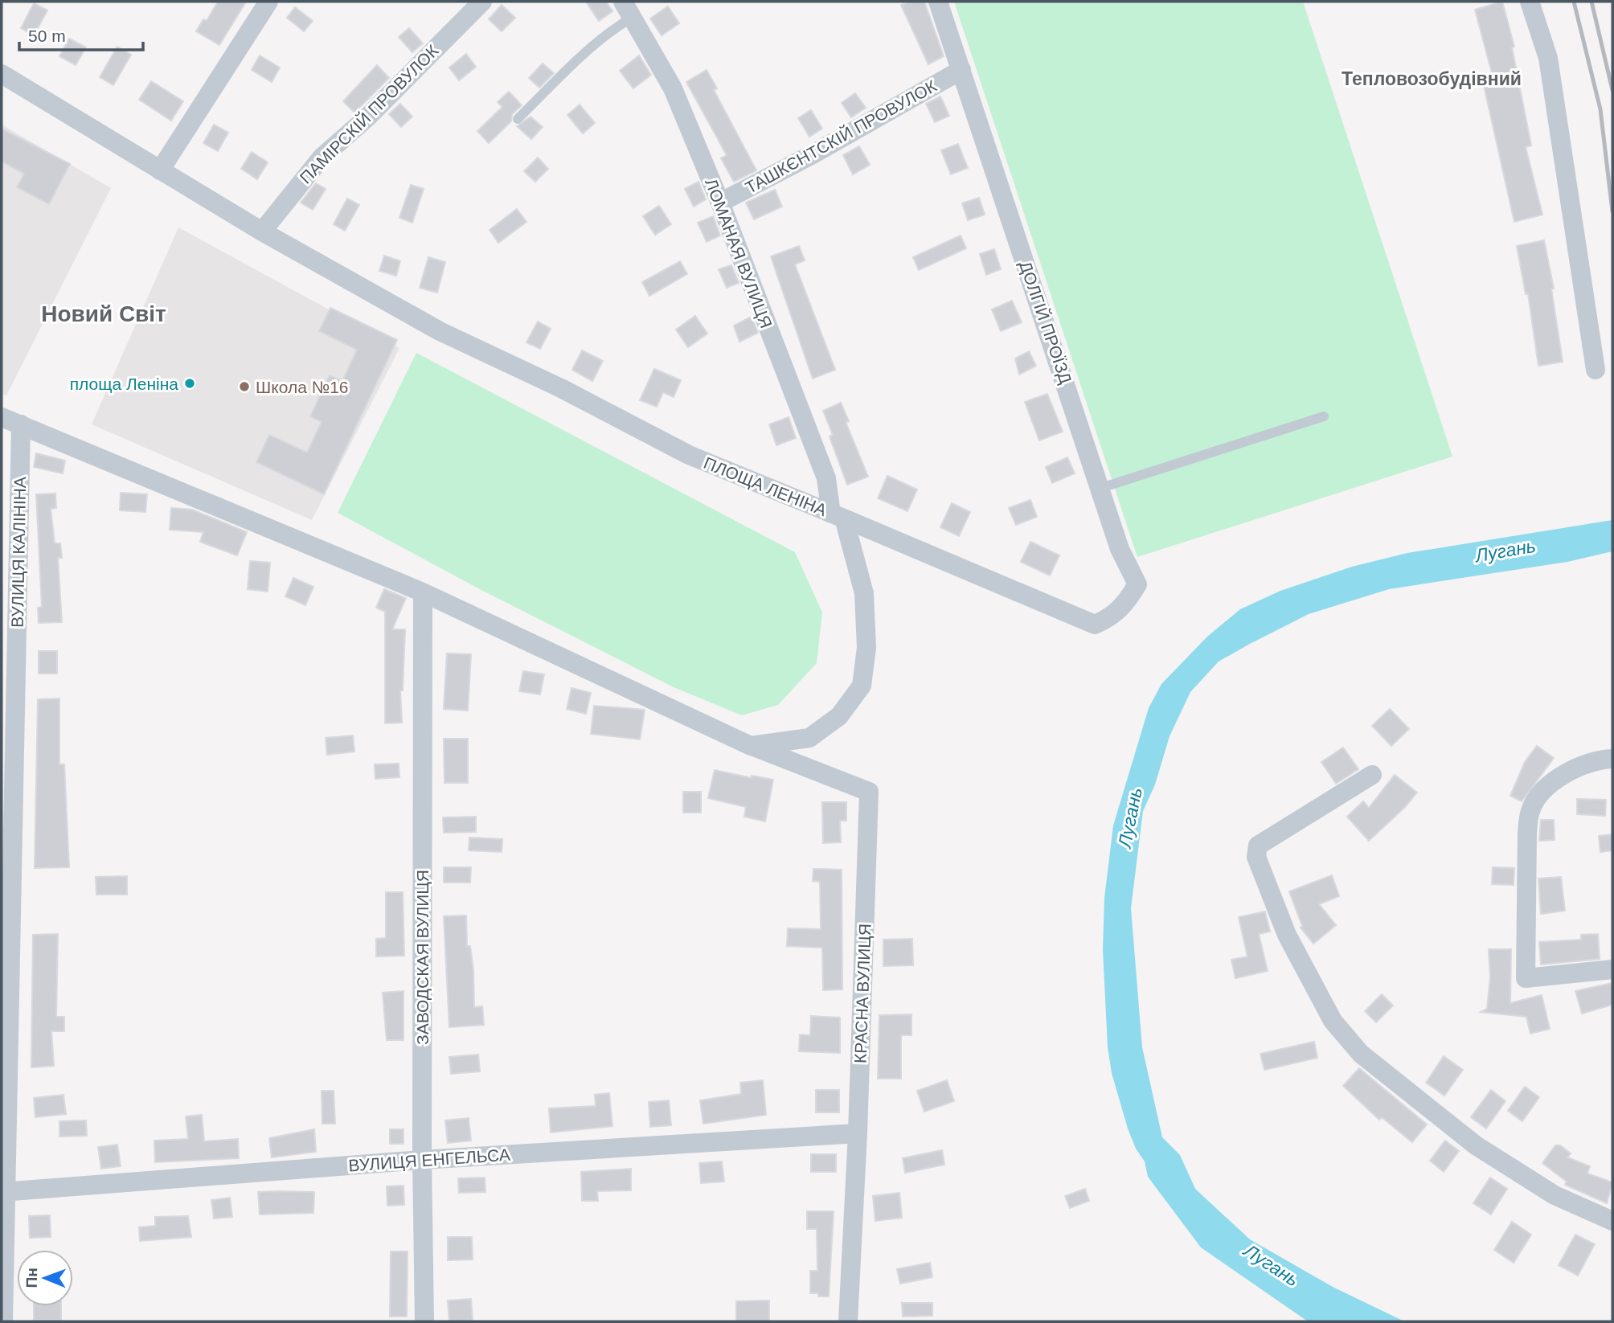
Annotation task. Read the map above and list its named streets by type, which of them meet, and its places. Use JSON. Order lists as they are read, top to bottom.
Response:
{
  "streets": {
    "street": [
      "ПАМІРСКІЙ ПРОВУЛОК",
      "ТАШКЄНТСКІЙ ПРОВУЛОК",
      "ЛОМАНАЯ ВУЛИЦЯ",
      "ДОЛГІЙ ПРОЇЗД",
      "ПЛОЩА ЛЕНІНА",
      "ВУЛИЦЯ КАЛІНІНА",
      "ЗАВОДСКАЯ ВУЛИЦЯ",
      "КРАСНА ВУЛИЦЯ",
      "ВУЛИЦЯ ЕНГЕЛЬСА"
    ]
  },
  "crossings": [
    ["ПАМІРСКІЙ ПРОВУЛОК", "ПЛОЩА ЛЕНІНА"],
    ["ТАШКЄНТСКІЙ ПРОВУЛОК", "ЛОМАНАЯ ВУЛИЦЯ"],
    ["ТАШКЄНТСКІЙ ПРОВУЛОК", "ДОЛГІЙ ПРОЇЗД"],
    ["ЛОМАНАЯ ВУЛИЦЯ", "ДОЛГІЙ ПРОЇЗД"],
    ["ЛОМАНАЯ ВУЛИЦЯ", "ПЛОЩА ЛЕНІНА"],
    ["ДОЛГІЙ ПРОЇЗД", "ПЛОЩА ЛЕНІНА"],
    ["ПЛОЩА ЛЕНІНА", "КРАСНА ВУЛИЦЯ"],
    ["ВУЛИЦЯ КАЛІНІНА", "ВУЛИЦЯ ЕНГЕЛЬСА"],
    ["ЗАВОДСКАЯ ВУЛИЦЯ", "ВУЛИЦЯ ЕНГЕЛЬСА"],
    ["КРАСНА ВУЛИЦЯ", "ВУЛИЦЯ ЕНГЕЛЬСА"]
  ],
  "districts": ["Тепловозобудівний", "Новий Світ"],
  "water": ["Лугань"],
  "places": ["площа Леніна", "Школа №16"],
  "scale_bar": "50 m",
  "north": "left"
}
